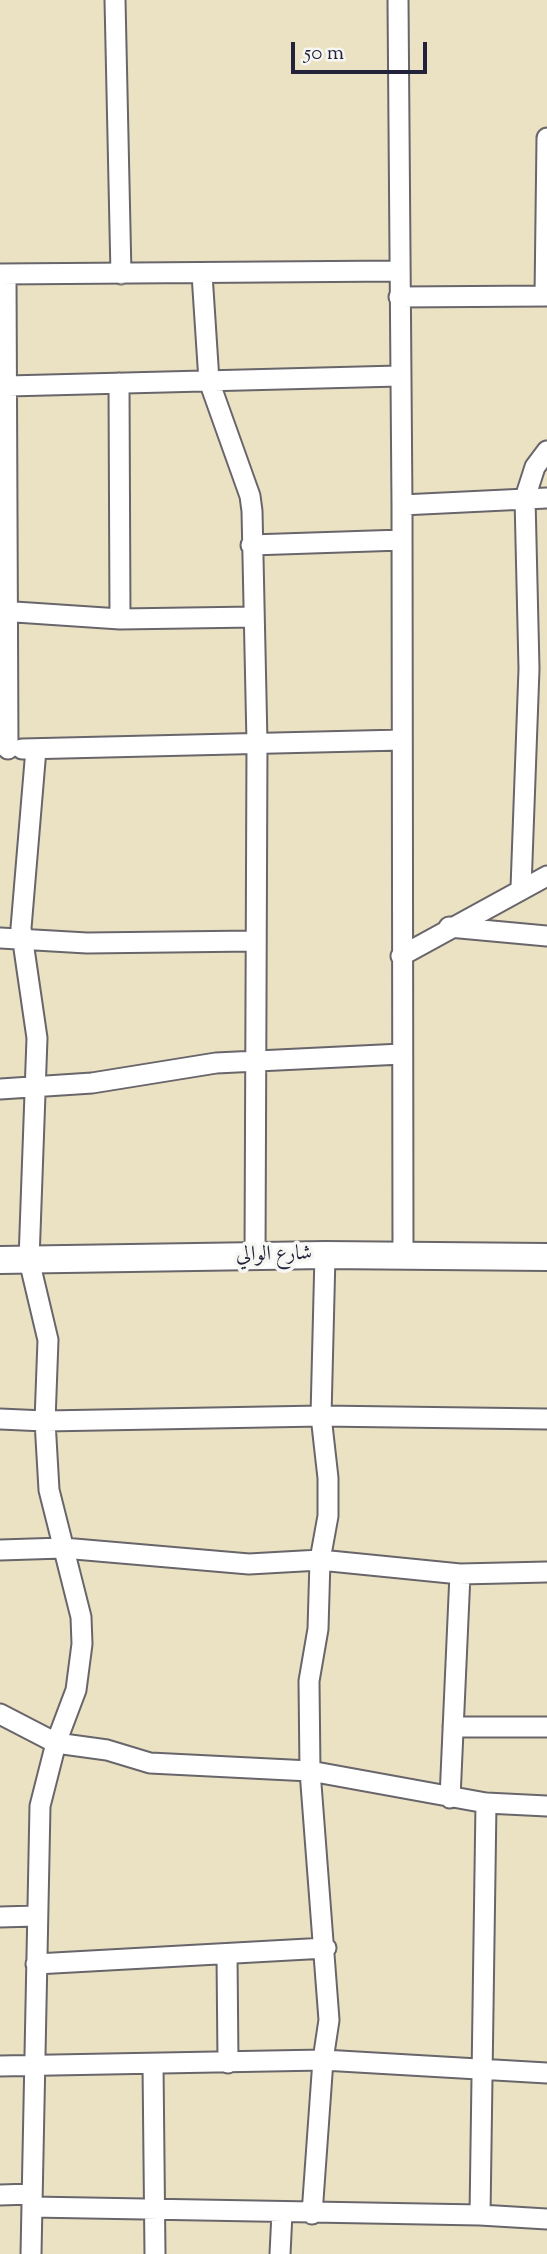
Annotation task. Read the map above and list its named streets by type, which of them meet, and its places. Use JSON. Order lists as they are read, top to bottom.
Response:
{
  "streets": {
    "main road": ["شارع الوالي"]
  },
  "scale_bar": "50 m"
}
